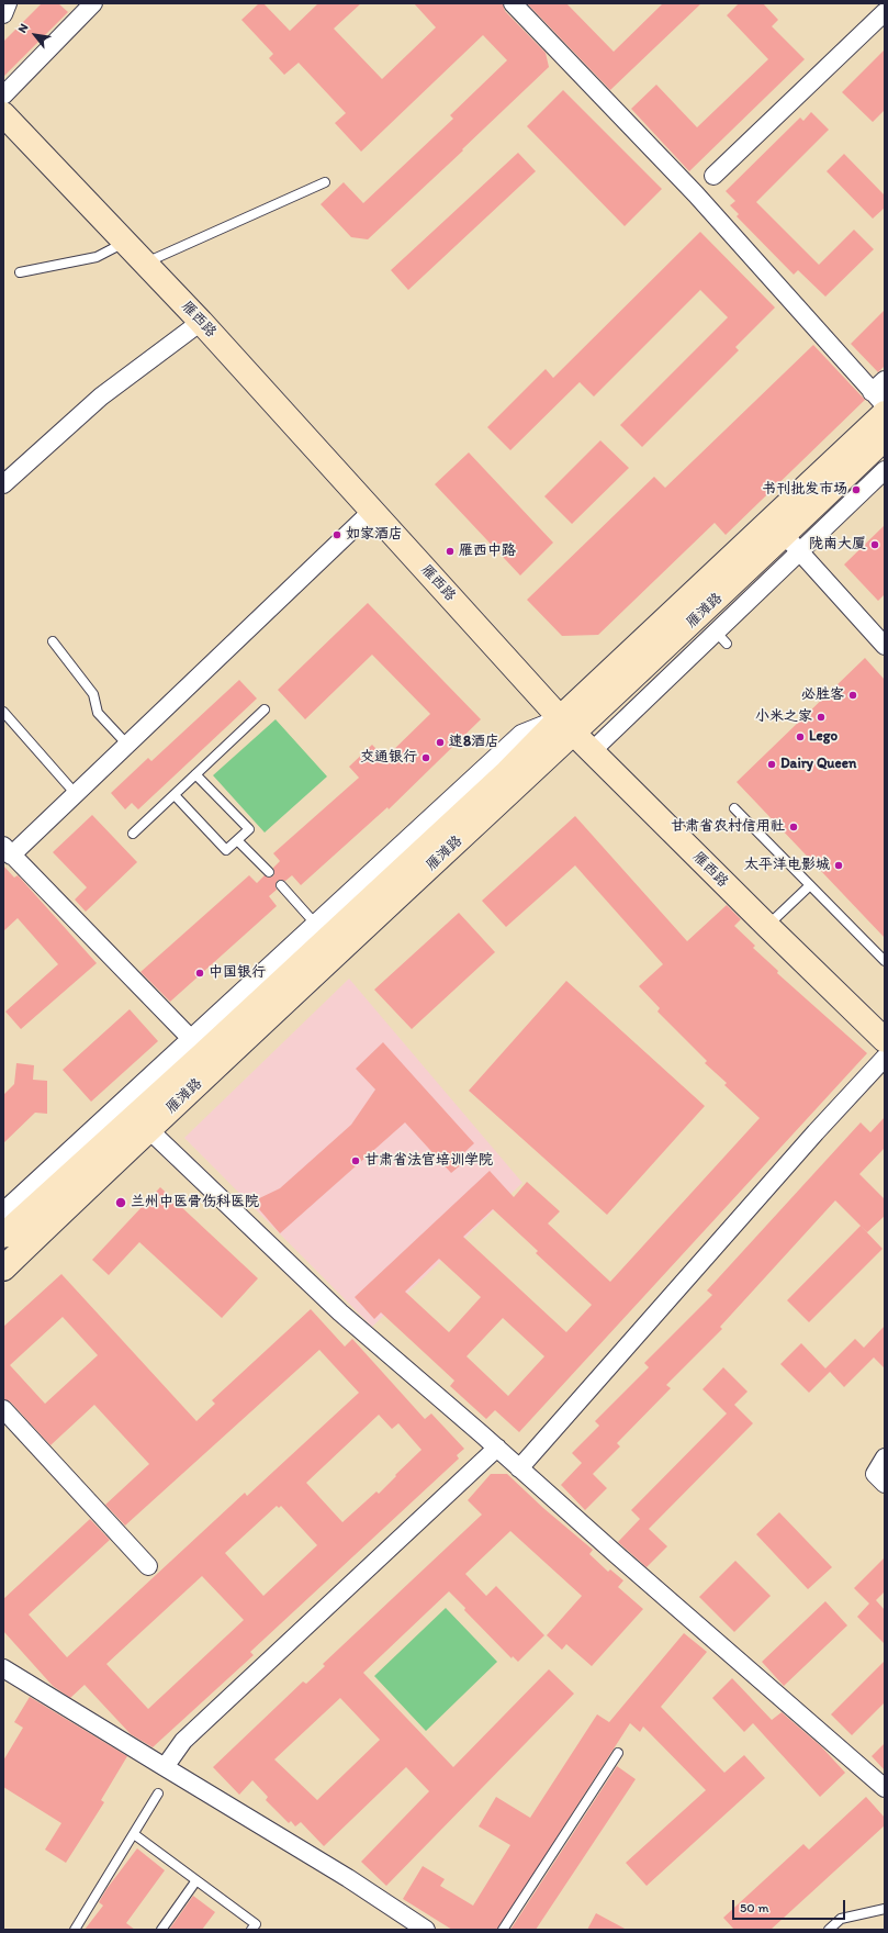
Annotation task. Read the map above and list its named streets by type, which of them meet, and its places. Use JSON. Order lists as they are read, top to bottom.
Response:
{
  "streets": {
    "main road": ["雁西路", "雁滩路"]
  },
  "crossings": [
    ["雁西路", "雁滩路"]
  ],
  "places": [
    "书刊批发市场",
    "如家酒店",
    "陇南大厦",
    "雁西中路",
    "必胜客",
    "小米之家",
    "Lego",
    "速8酒店",
    "交通银行",
    "Dairy Queen",
    "甘肃省农村信用社",
    "太平洋电影城",
    "中国银行",
    "甘肃省法官培训学院",
    "兰州中医骨伤科医院"
  ],
  "scale_bar": "50 m",
  "north": "top left"
}
